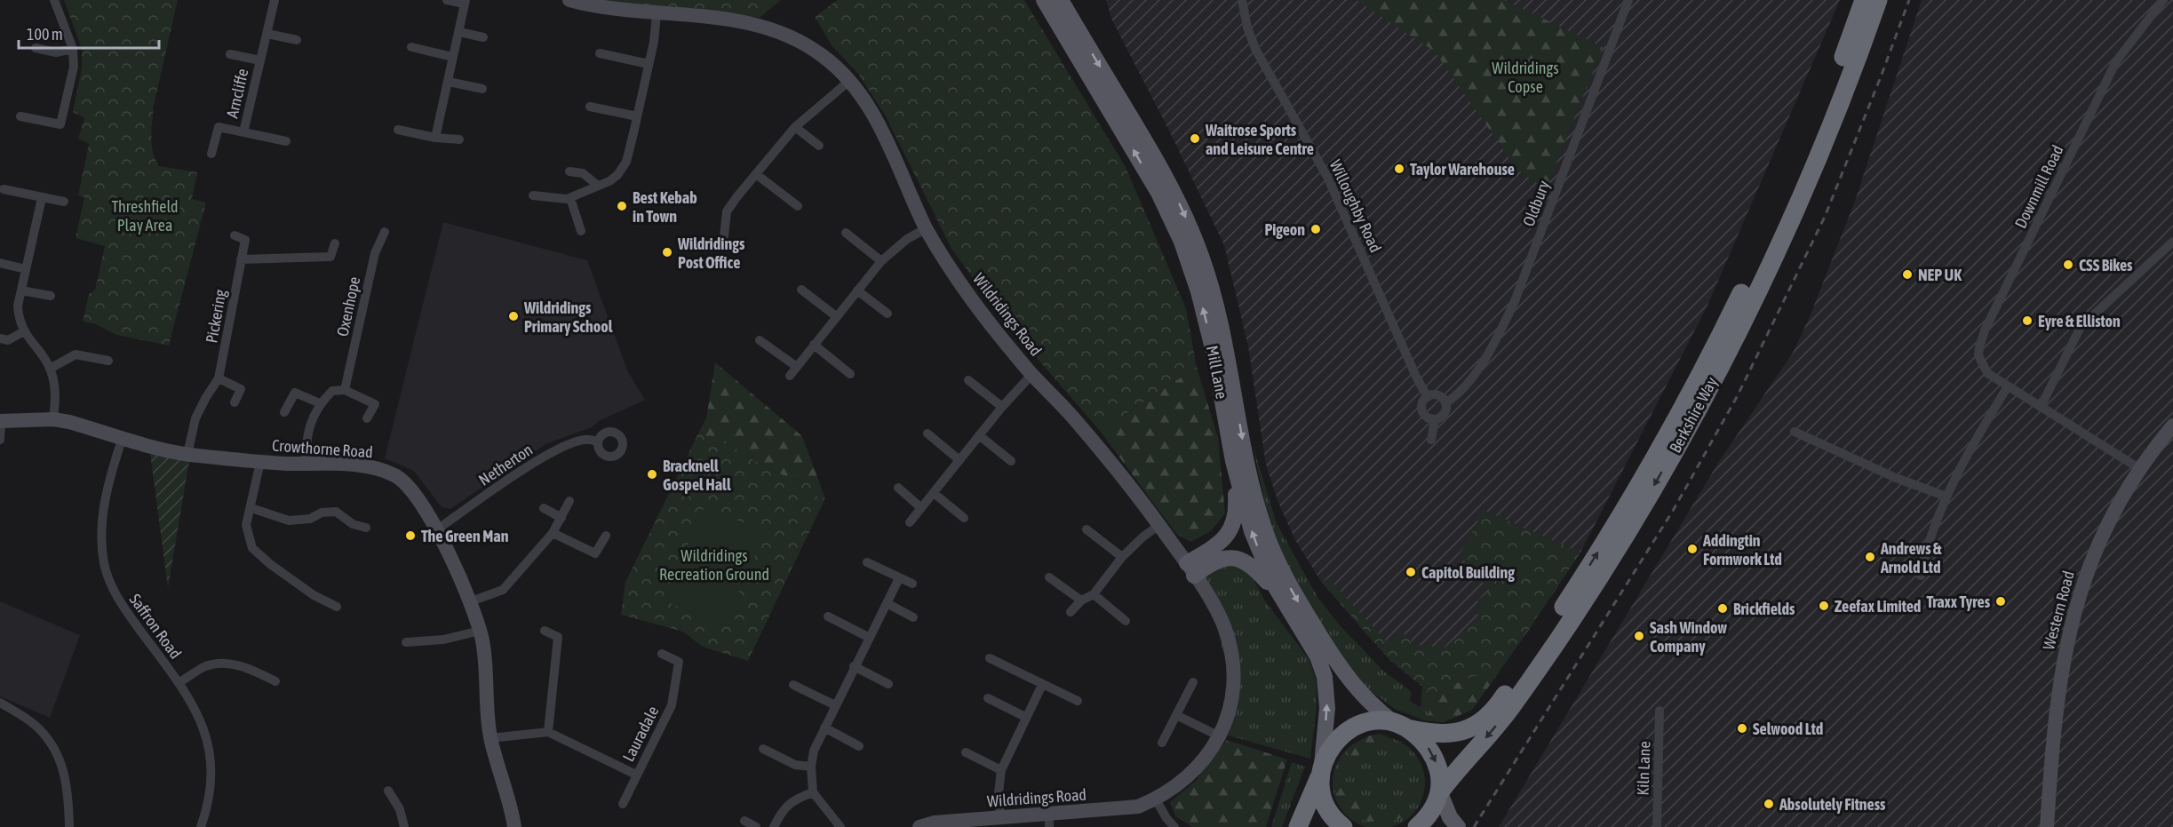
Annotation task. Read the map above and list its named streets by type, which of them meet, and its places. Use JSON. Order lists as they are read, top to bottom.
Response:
{
  "streets": {
    "highway": ["Berkshire Way"],
    "main road": ["Mill Lane"],
    "street": [
      "Arncliffe",
      "Downmill Road",
      "Oldbury",
      "Willoughby Road",
      "Oxenhope",
      "Wildridings Road",
      "Pickering",
      "Crowthorne Road",
      "Netherton",
      "Western Road",
      "Saffron Road",
      "Lauradale",
      "Kiln Lane"
    ]
  },
  "crossings": [
    ["Downmill Road", "Western Road"],
    ["Oldbury", "Willoughby Road"],
    ["Pickering", "Crowthorne Road"],
    ["Mill Lane", "Berkshire Way"],
    ["Crowthorne Road", "Netherton"],
    ["Crowthorne Road", "Saffron Road"]
  ],
  "parks": ["Wildridings Copse", "Threshfield Play Area", "Wildridings Recreation Ground"],
  "places": [
    "Waitrose Sports and Leisure Centre",
    "Taylor Warehouse",
    "Best Kebab in Town",
    "Pigeon",
    "Wildridings Post Office",
    "CSS Bikes",
    "NEP UK",
    "Wildridings Primary School",
    "Eyre & Elliston",
    "Bracknell Gospel Hall",
    "The Green Man",
    "Addingtin Formwork Ltd",
    "Andrews & Arnold Ltd",
    "Capitol Building",
    "Traxx Tyres",
    "Zeefax Limited",
    "Brickfields",
    "Sash Window Company",
    "Selwood Ltd",
    "Absolutely Fitness"
  ],
  "scale_bar": "100 m"
}
